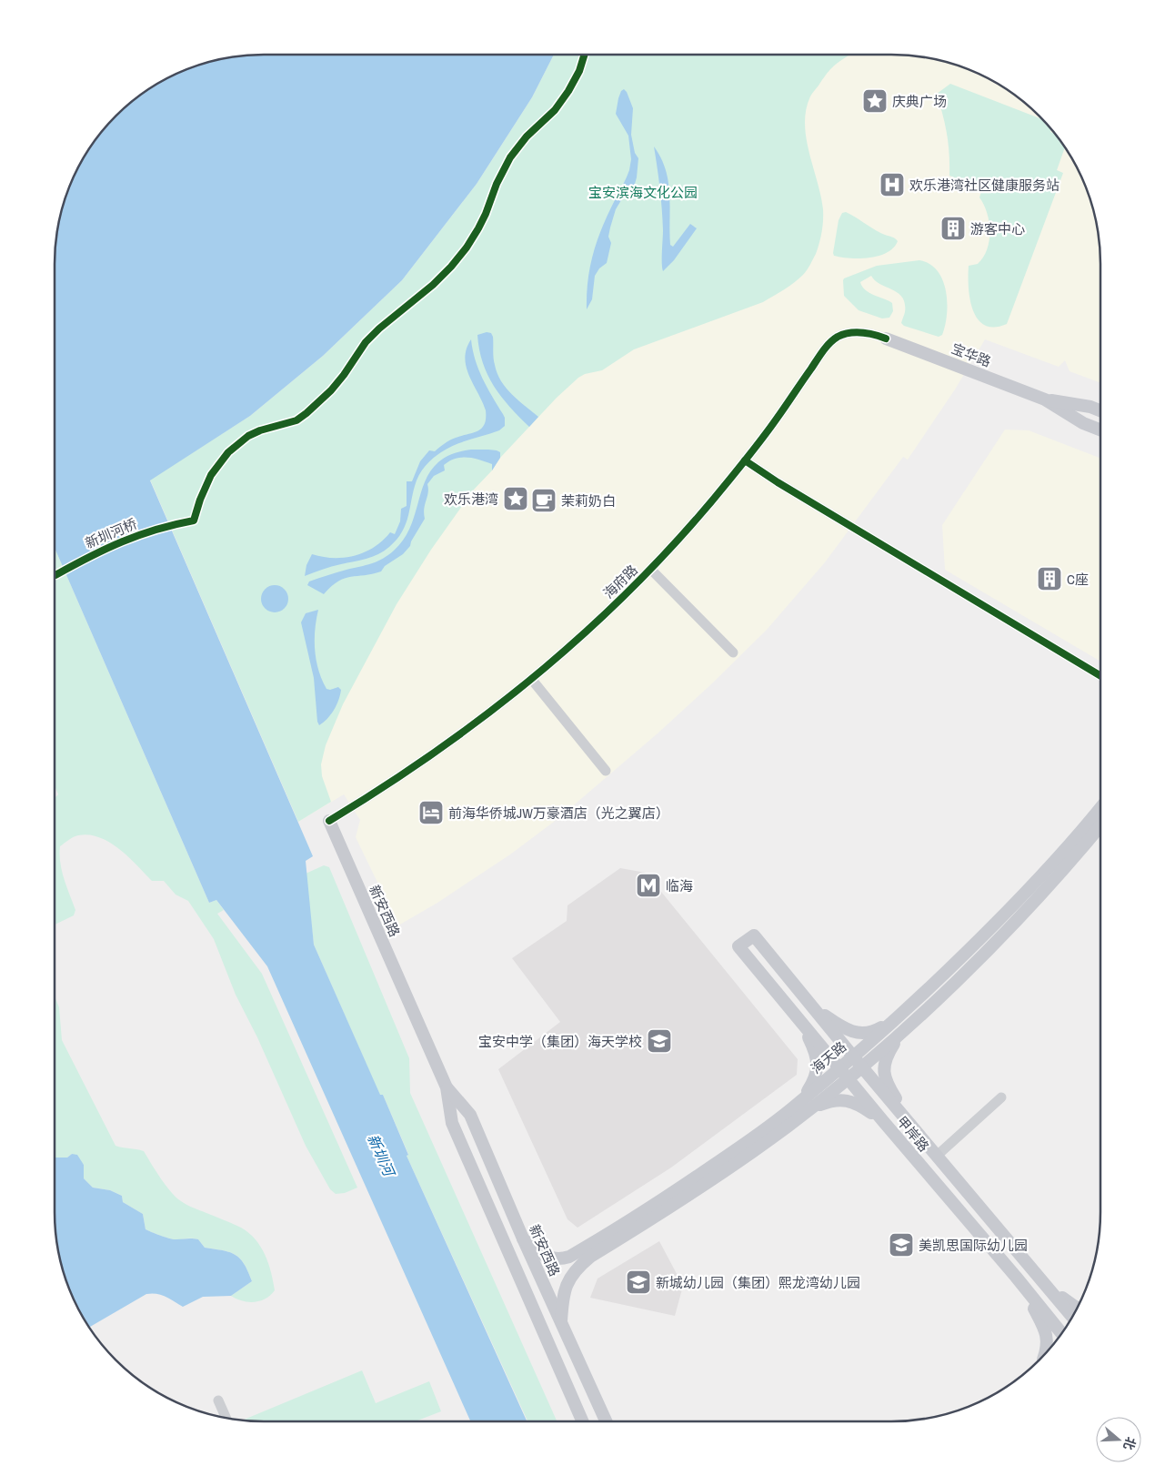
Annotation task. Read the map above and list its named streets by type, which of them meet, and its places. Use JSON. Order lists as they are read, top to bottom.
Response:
{
  "streets": {
    "main road": [
      "宝华路",
      "新安西路",
      "海天路",
      "甲岸路"
    ],
    "street": ["海府路"],
    "cycle path": ["新圳河桥"]
  },
  "crossings": [
    ["宝华路", "海府路"],
    ["海府路", "新安西路"],
    ["新安西路", "海天路"],
    ["海天路", "甲岸路"]
  ],
  "water": ["新圳河"],
  "parks": ["宝安滨海文化公园"],
  "places": {
    "place": ["庆典广场", "欢乐港湾"],
    "hospital": ["欢乐港湾社区健康服务站"],
    "building": ["游客中心", "C座"],
    "cafe": ["茉莉奶白"],
    "hotel": ["前海华侨城JW万豪酒店（光之翼店）"],
    "metro station": ["临海"],
    "school or university": ["宝安中学（集团）海天学校", "美凯思国际幼儿园", "新城幼儿园（集团）熙龙湾幼儿园"]
  },
  "north": "right"
}
